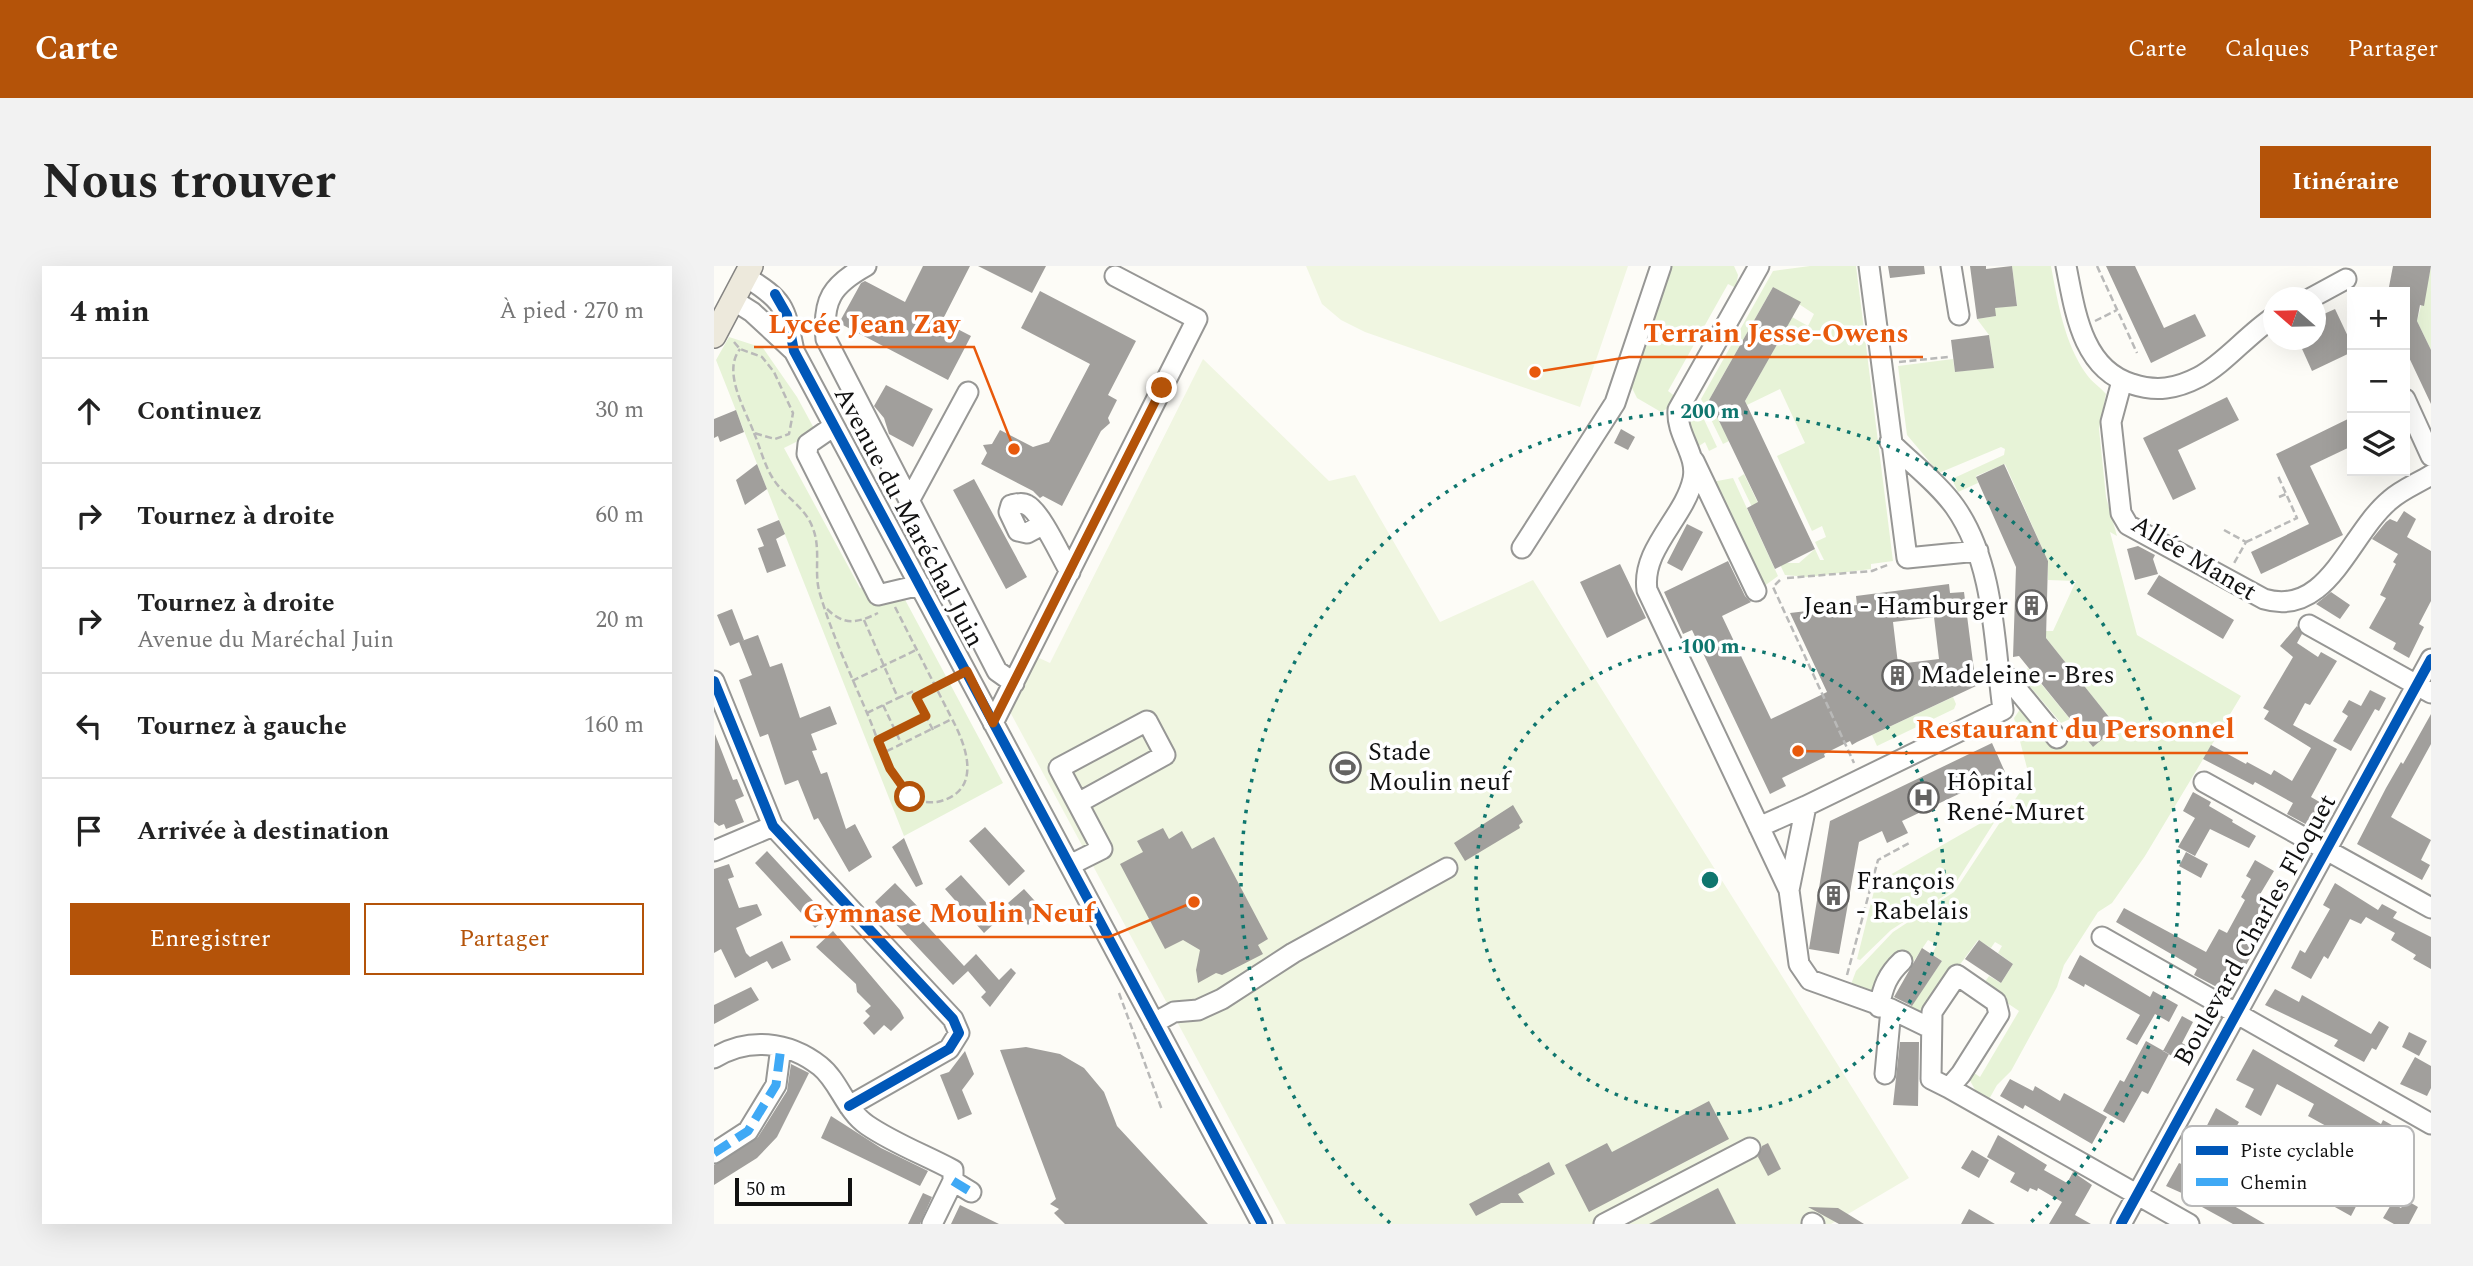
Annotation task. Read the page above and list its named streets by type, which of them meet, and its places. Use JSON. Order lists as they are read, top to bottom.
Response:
{
  "streets": {
    "street": ["Avenue du Maréchal Juin", "Allée Manet", "Boulevard Charles Floquet"]
  },
  "places": {
    "other": [
      "Terrain Jesse-Owens",
      "Lycée Jean Zay",
      "Restaurant du Personnel",
      "Gymnase Moulin Neuf"
    ],
    "building": ["Jean - Hamburger", "Madeleine - Bres", "François - Rabelais"],
    "sports": ["Stade Moulin neuf"],
    "hospital": ["Hôpital René-Muret"]
  },
  "legend": ["Piste cyclable", "Chemin"],
  "scale_bar": "50 m",
  "north": "left",
  "page": {
    "header": "Carte",
    "nav": ["Carte", "Calques", "Partager"],
    "title": "Nous trouver",
    "buttons": [
      "Itinéraire",
      ["Enregistrer", "Partager"]
    ],
    "heading": ["4 min", "À pied · 270 m"],
    "map_buttons": ["+", "−"],
    "list": [
      ["Continuez", "30 m"],
      ["Tournez à droite", "60 m"],
      ["Tournez à droite", "Avenue du Maréchal Juin", "20 m"],
      ["Tournez à gauche", "160 m"],
      "Arrivée à destination"
    ],
    "scale": "50 m"
  },
  "rings": ["200 m", "100 m"]
}
